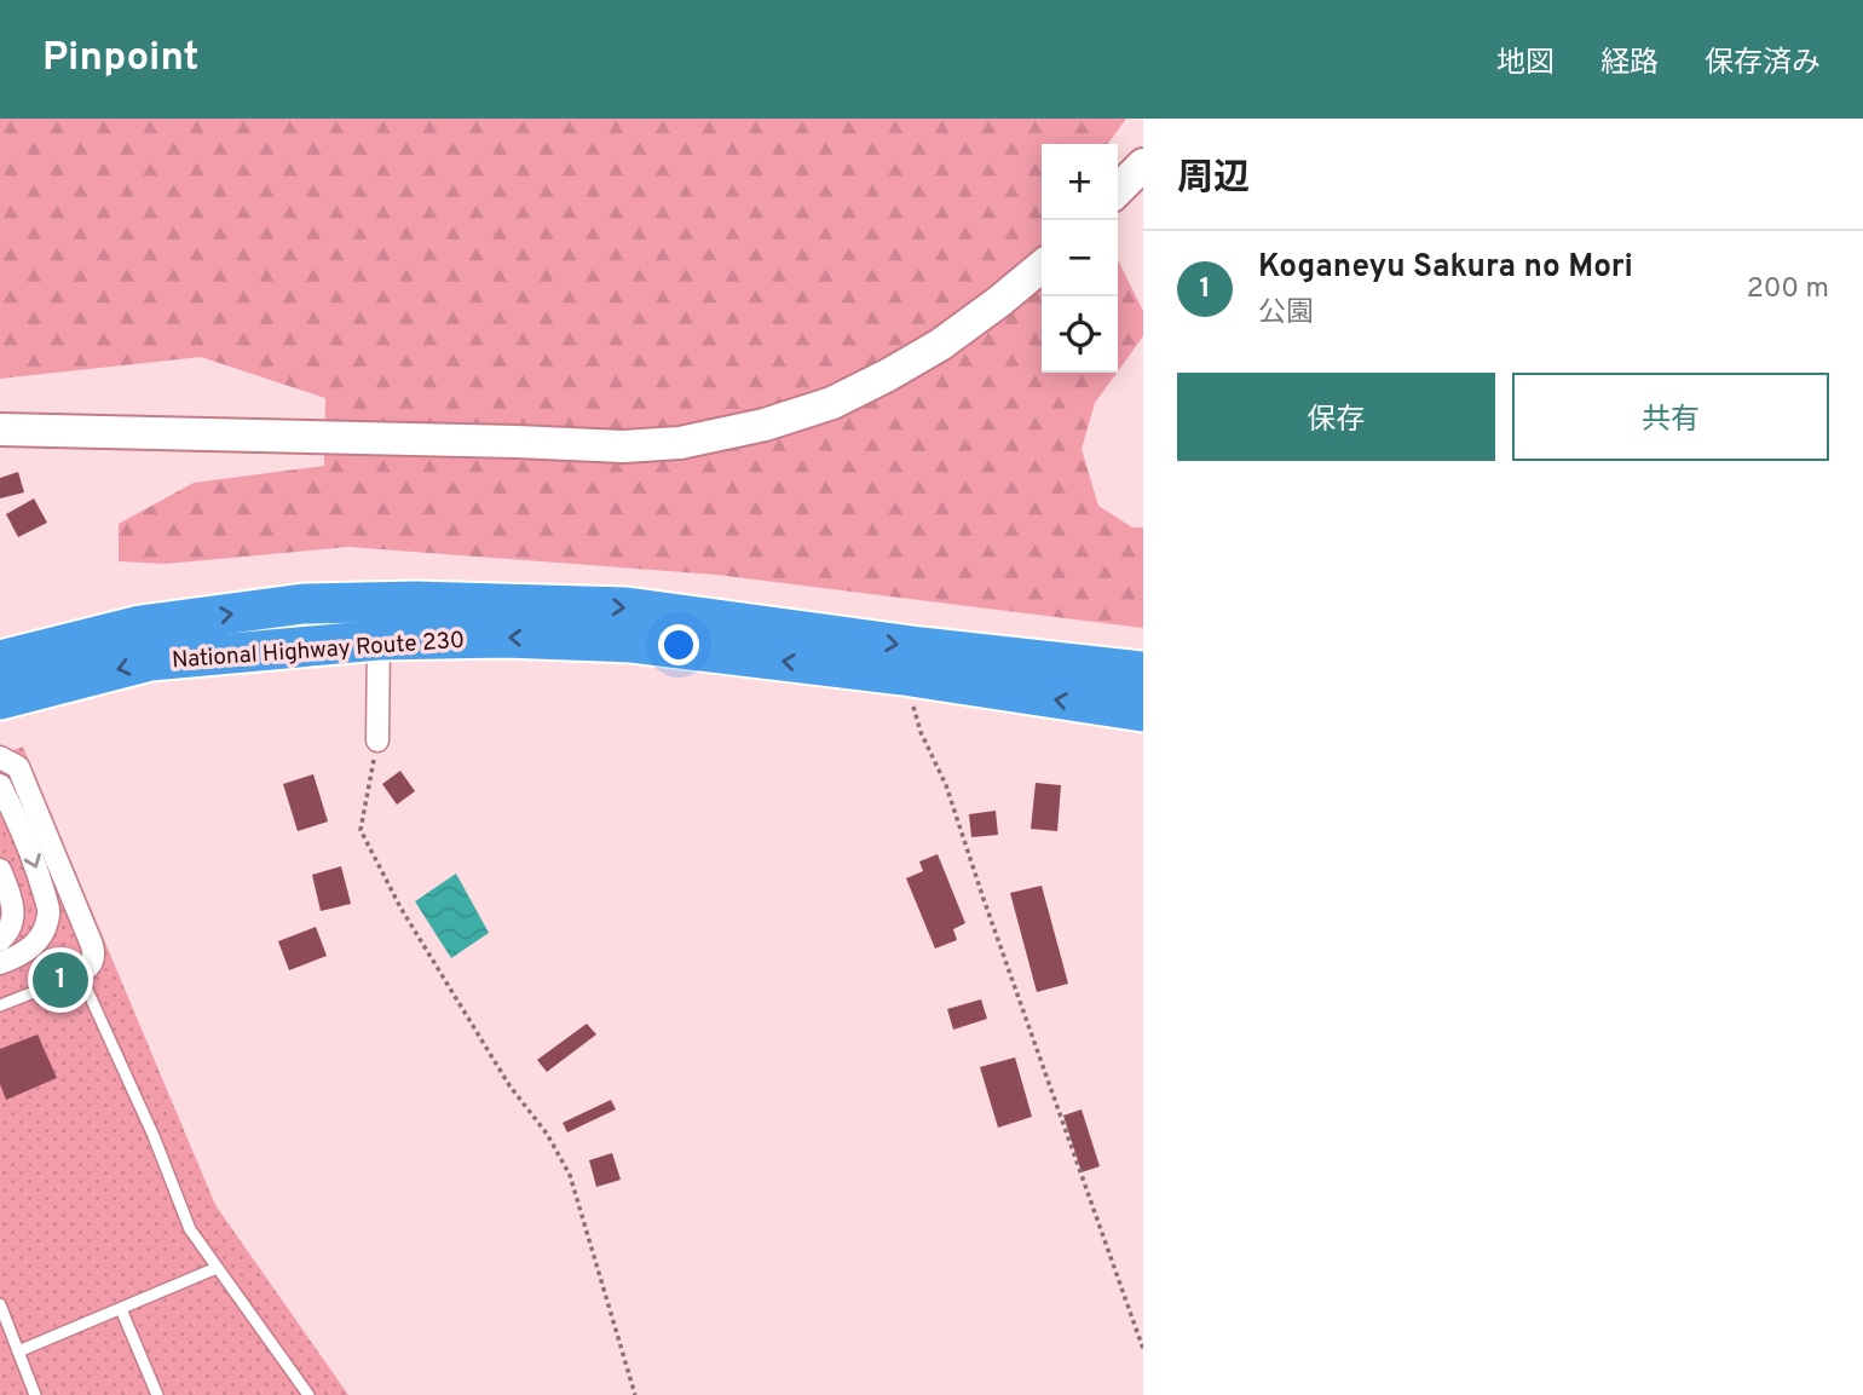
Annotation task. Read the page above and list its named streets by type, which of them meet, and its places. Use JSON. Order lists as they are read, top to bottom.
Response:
{
  "streets": {
    "highway": ["National Highway Route 230"]
  },
  "page": {
    "header": "Pinpoint",
    "nav": ["地図", "経路", "保存済み"],
    "heading": "周辺",
    "map_buttons": ["+", "−"],
    "list": [
      {
        "mark": "1",
        "name": "Koganeyu Sakura no Mori",
        "note": "公園",
        "value": "200 m"
      }
    ],
    "buttons": ["保存", "共有"],
    "pins": "1"
  }
}
